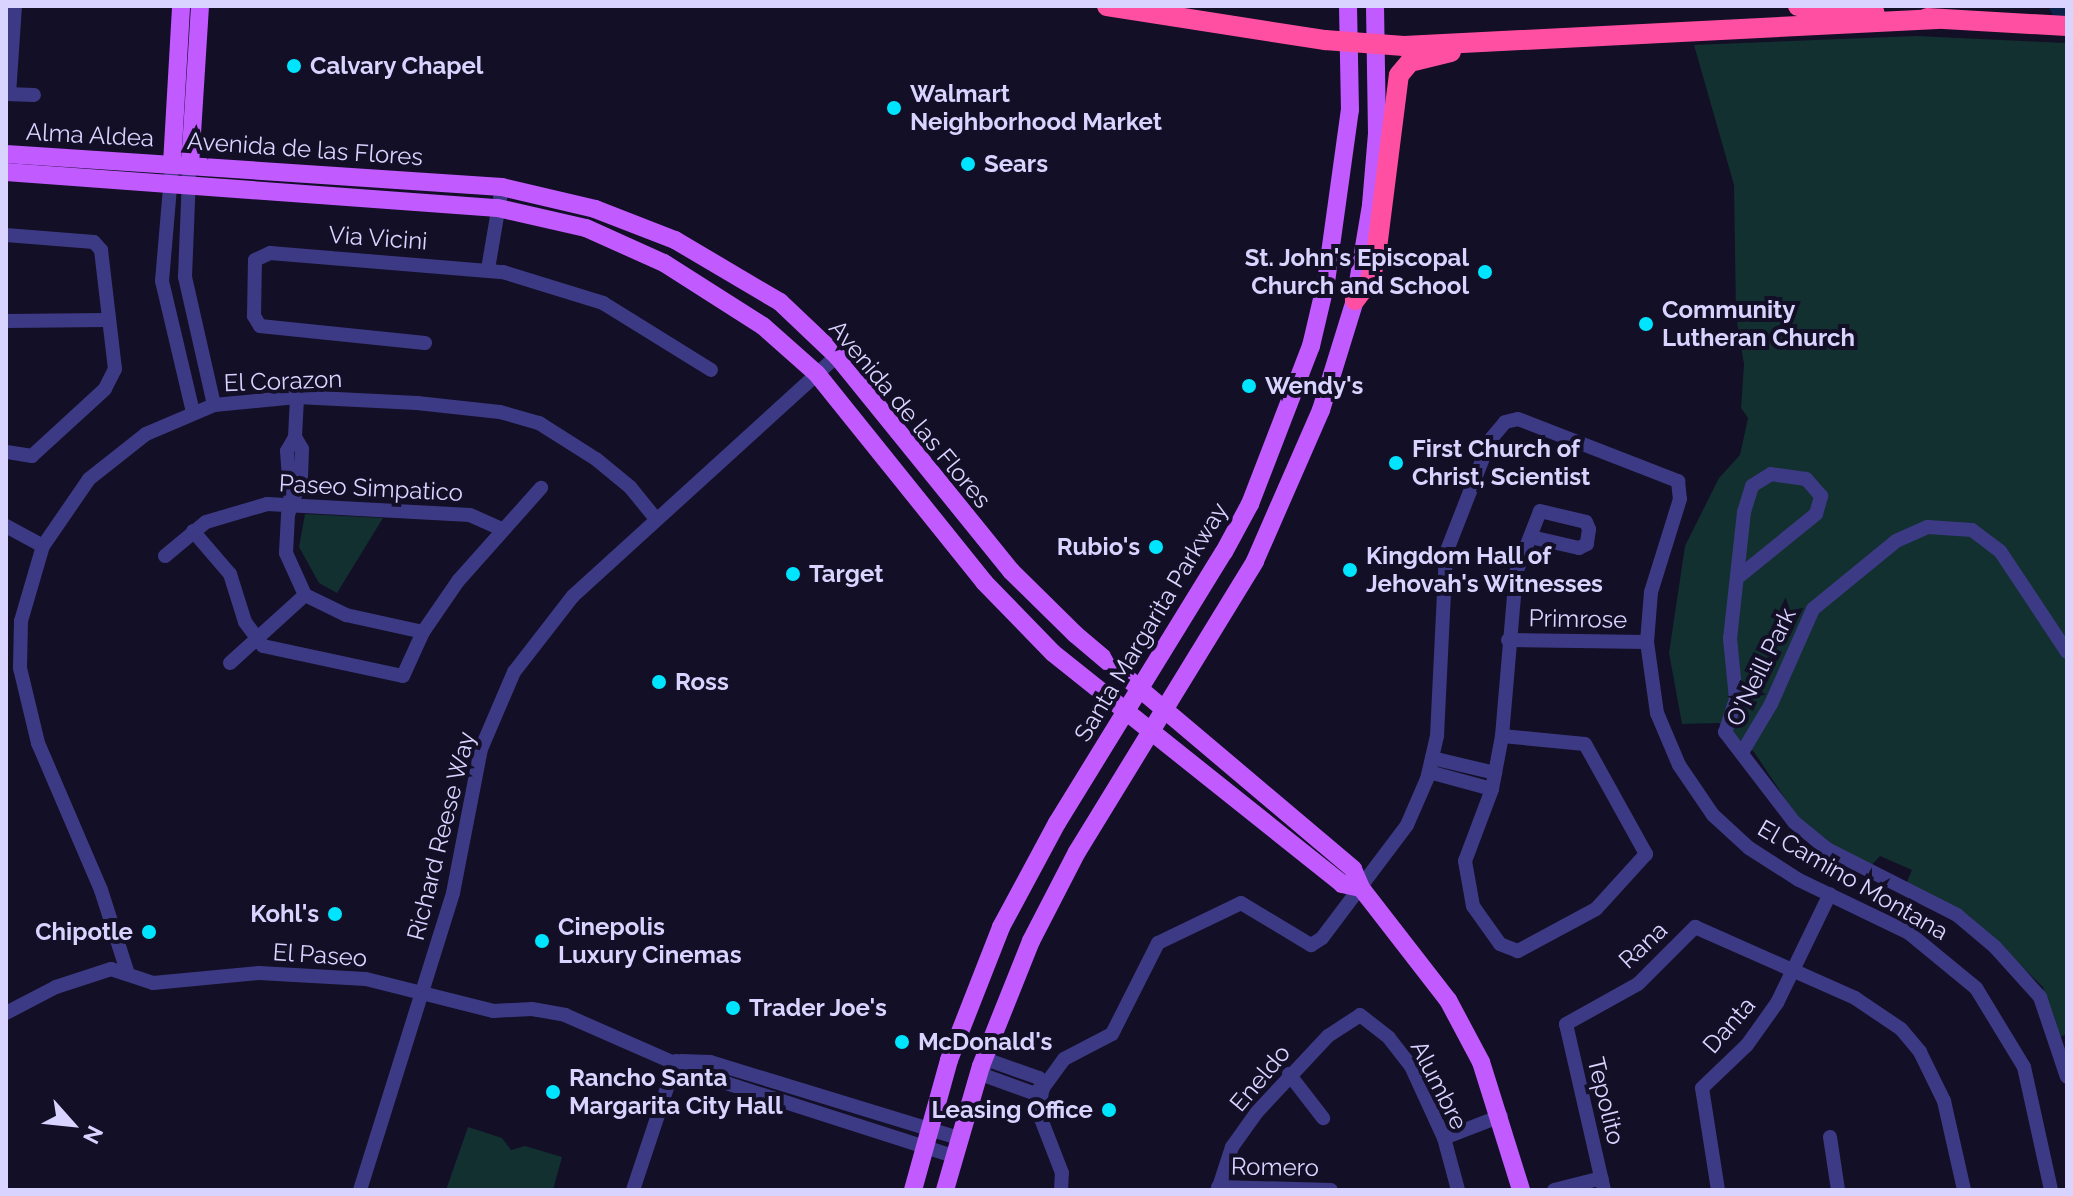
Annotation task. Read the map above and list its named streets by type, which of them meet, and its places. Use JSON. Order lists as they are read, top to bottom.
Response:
{
  "streets": {
    "main road": ["Alma Aldea", "Avenida de las Flores", "Santa Margarita Parkway"],
    "street": [
      "Via Vicini",
      "El Corazon",
      "Paseo Simpatico",
      "Primrose",
      "O'Neill Park",
      "Richard Reese Way",
      "El Camino Montana",
      "Rana",
      "El Paseo",
      "Danta",
      "Eneldo",
      "Alumbre",
      "Tepolito",
      "Romero"
    ]
  },
  "crossings": [
    ["Alma Aldea", "Avenida de las Flores"],
    ["Avenida de las Flores", "Santa Margarita Parkway"],
    ["Avenida de las Flores", "Richard Reese Way"],
    ["El Corazon", "Richard Reese Way"],
    ["El Corazon", "El Paseo"],
    ["Primrose", "El Camino Montana"],
    ["Santa Margarita Parkway", "El Paseo"],
    ["Richard Reese Way", "El Paseo"],
    ["El Camino Montana", "Danta"],
    ["Rana", "Danta"],
    ["Rana", "Tepolito"],
    ["Eneldo", "Alumbre"],
    ["Eneldo", "Romero"]
  ],
  "places": [
    "Calvary Chapel",
    "Walmart Neighborhood Market",
    "Sears",
    "St. John's Episcopal Church and School",
    "Community Lutheran Church",
    "Wendy's",
    "First Church of Christ, Scientist",
    "Rubio's",
    "Kingdom Hall of Jehovah's Witnesses",
    "Target",
    "Ross",
    "Kohl's",
    "Chipotle",
    "Cinepolis Luxury Cinemas",
    "Trader Joe's",
    "McDonald's",
    "Rancho Santa Margarita City Hall",
    "Leasing Office"
  ],
  "north": "bottom right"
}
